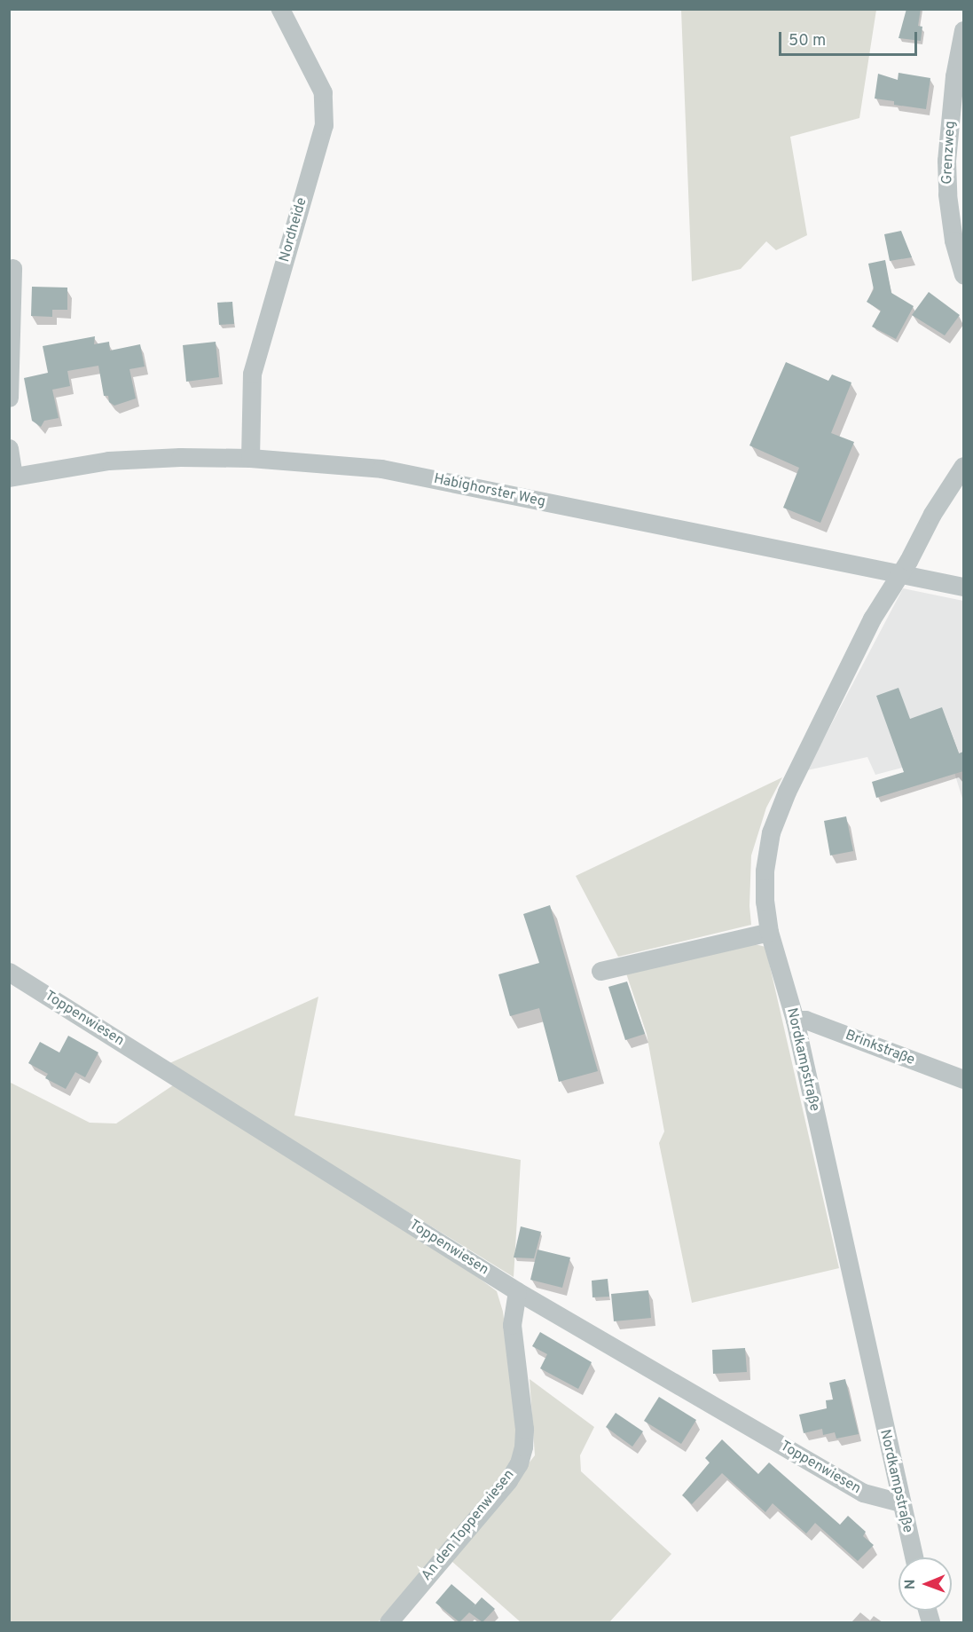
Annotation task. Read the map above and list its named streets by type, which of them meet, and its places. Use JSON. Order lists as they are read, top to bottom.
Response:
{
  "streets": {
    "street": [
      "Grenzweg",
      "Nordheide",
      "Habighorster Weg",
      "Toppenwiesen",
      "Brinkstraße",
      "Nordkampstraße",
      "An den Toppenwiesen"
    ]
  },
  "crossings": [
    ["Nordheide", "Habighorster Weg"],
    ["Habighorster Weg", "Nordkampstraße"],
    ["Toppenwiesen", "Nordkampstraße"],
    ["Toppenwiesen", "An den Toppenwiesen"],
    ["Brinkstraße", "Nordkampstraße"]
  ],
  "scale_bar": "50 m",
  "north": "left"
}
